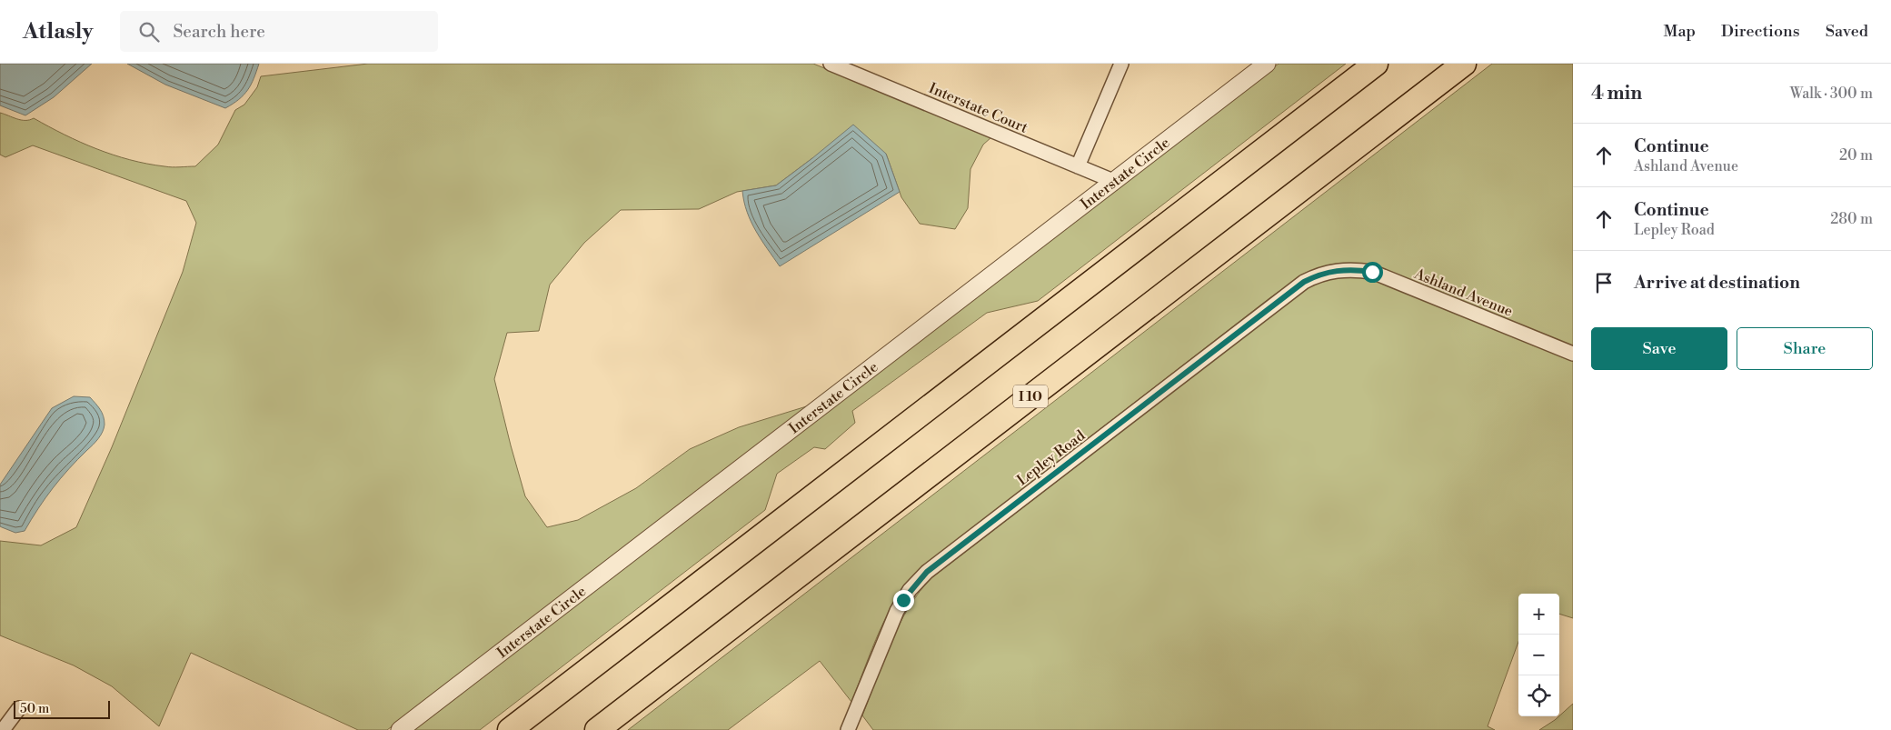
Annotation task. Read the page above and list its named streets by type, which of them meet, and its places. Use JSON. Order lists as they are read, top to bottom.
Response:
{
  "streets": {
    "highway": ["I 10"],
    "street": [
      "Interstate Court",
      "Interstate Circle",
      "Ashland Avenue",
      "Lepley Road"
    ]
  },
  "crossings": [
    ["Interstate Court", "Interstate Circle"],
    ["Ashland Avenue", "Lepley Road"]
  ],
  "scale_bar": "50 m",
  "page": {
    "header": "Atlasly",
    "search": "Search here",
    "nav": ["Map", "Directions", "Saved"],
    "heading": ["4 min", "Walk · 300 m"],
    "list": [
      ["Continue", "Ashland Avenue", "20 m"],
      ["Continue", "Lepley Road", "280 m"],
      "Arrive at destination"
    ],
    "buttons": ["Save", "Share"],
    "map_buttons": ["+", "−"],
    "scale": "50 m"
  }
}
